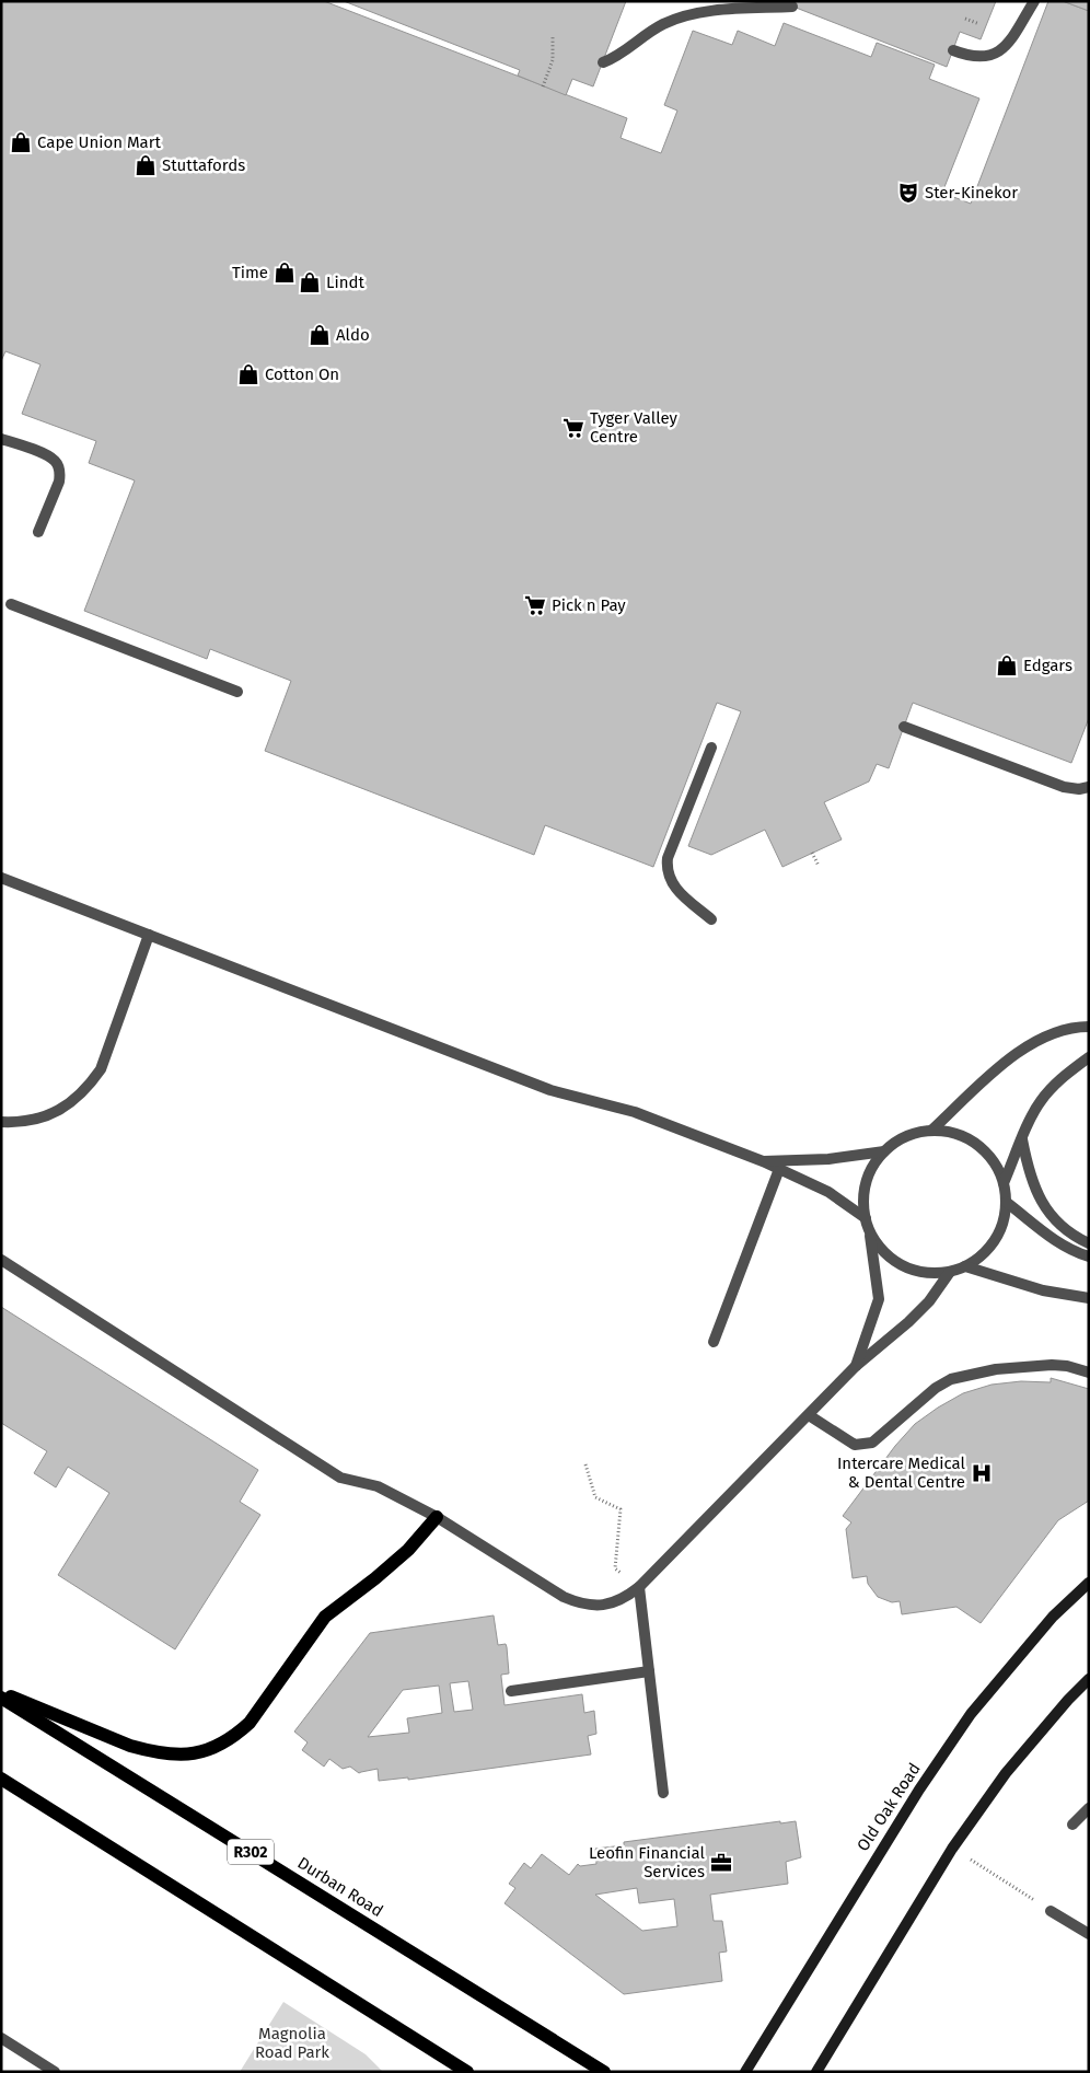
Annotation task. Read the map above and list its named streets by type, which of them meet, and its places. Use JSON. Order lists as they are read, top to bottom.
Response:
{
  "streets": {
    "main road": ["Old Oak Road", "R302", "Durban Road"]
  },
  "parks": ["Magnolia Road Park"],
  "places": {
    "shop": [
      "Cape Union Mart",
      "Stuttafords",
      "Time",
      "Lindt",
      "Aldo",
      "Cotton On",
      "Edgars"
    ],
    "theatre": ["Ster-Kinekor"],
    "supermarket": ["Tyger Valley Centre", "Pick n Pay"],
    "hospital": ["Intercare Medical & Dental Centre"],
    "office": ["Leofin Financial Services"]
  }
}
